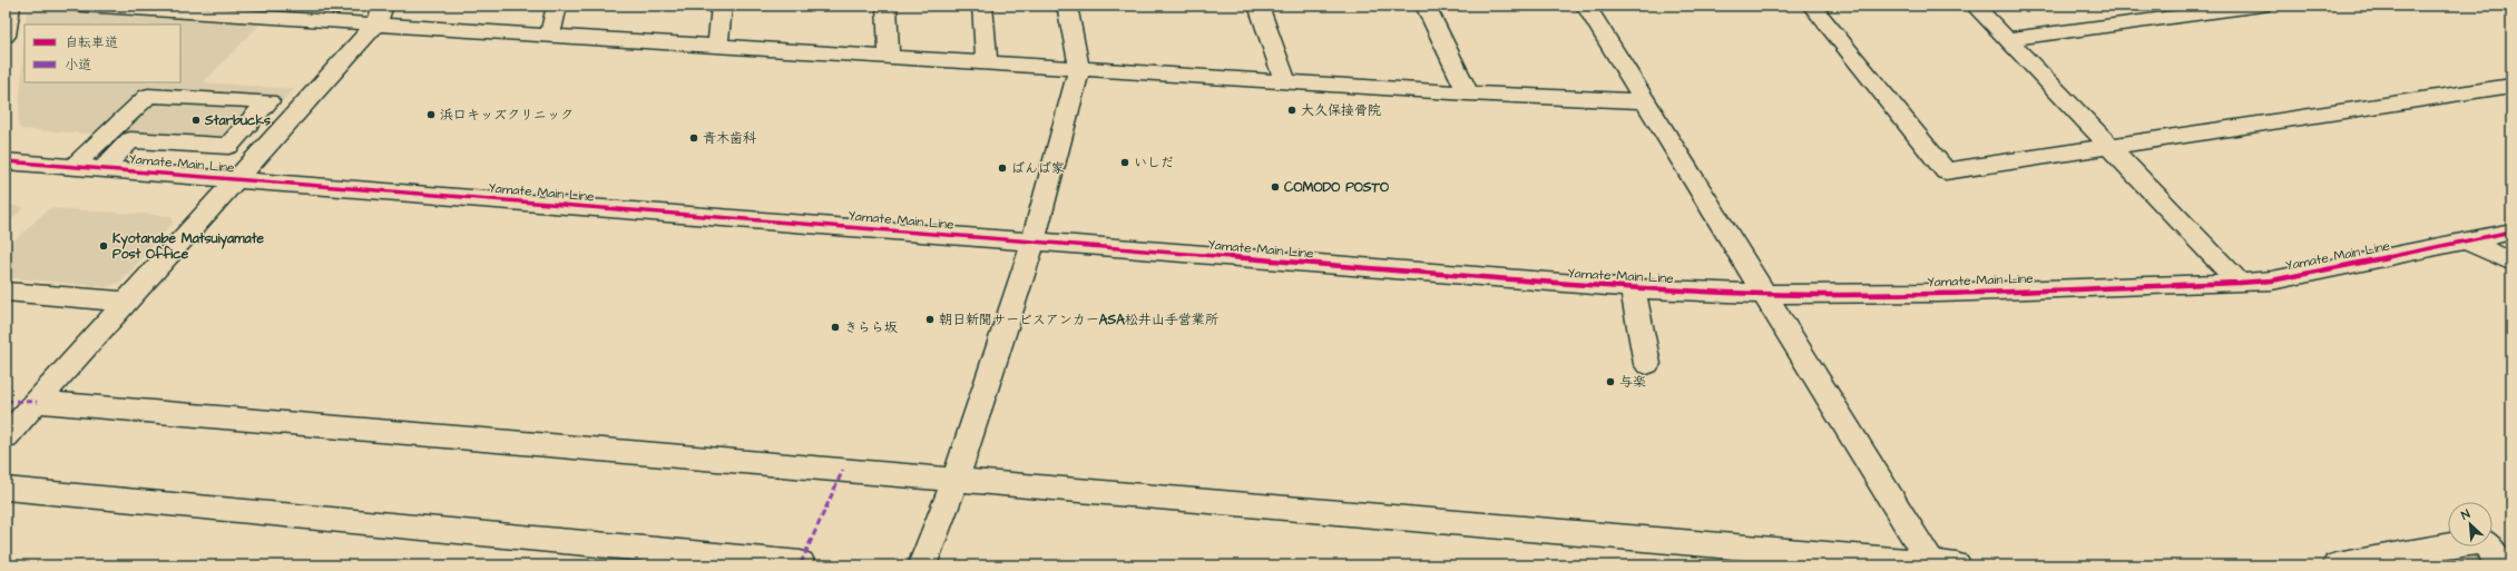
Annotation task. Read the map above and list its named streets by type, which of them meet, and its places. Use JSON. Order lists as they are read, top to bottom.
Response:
{
  "streets": {
    "street": ["Yamate Main Line"]
  },
  "places": [
    "大久保接骨院",
    "浜口キッズクリニック",
    "Starbucks",
    "青木歯科",
    "いしだ",
    "ばんば家",
    "COMODO POSTO",
    "Kyotanabe Matsuiyamate Post Office",
    "朝日新聞サービスアンカーASA松井山手営業所",
    "きらら坂",
    "与楽"
  ],
  "legend": ["自転車道", "小道"],
  "north": "top left"
}
